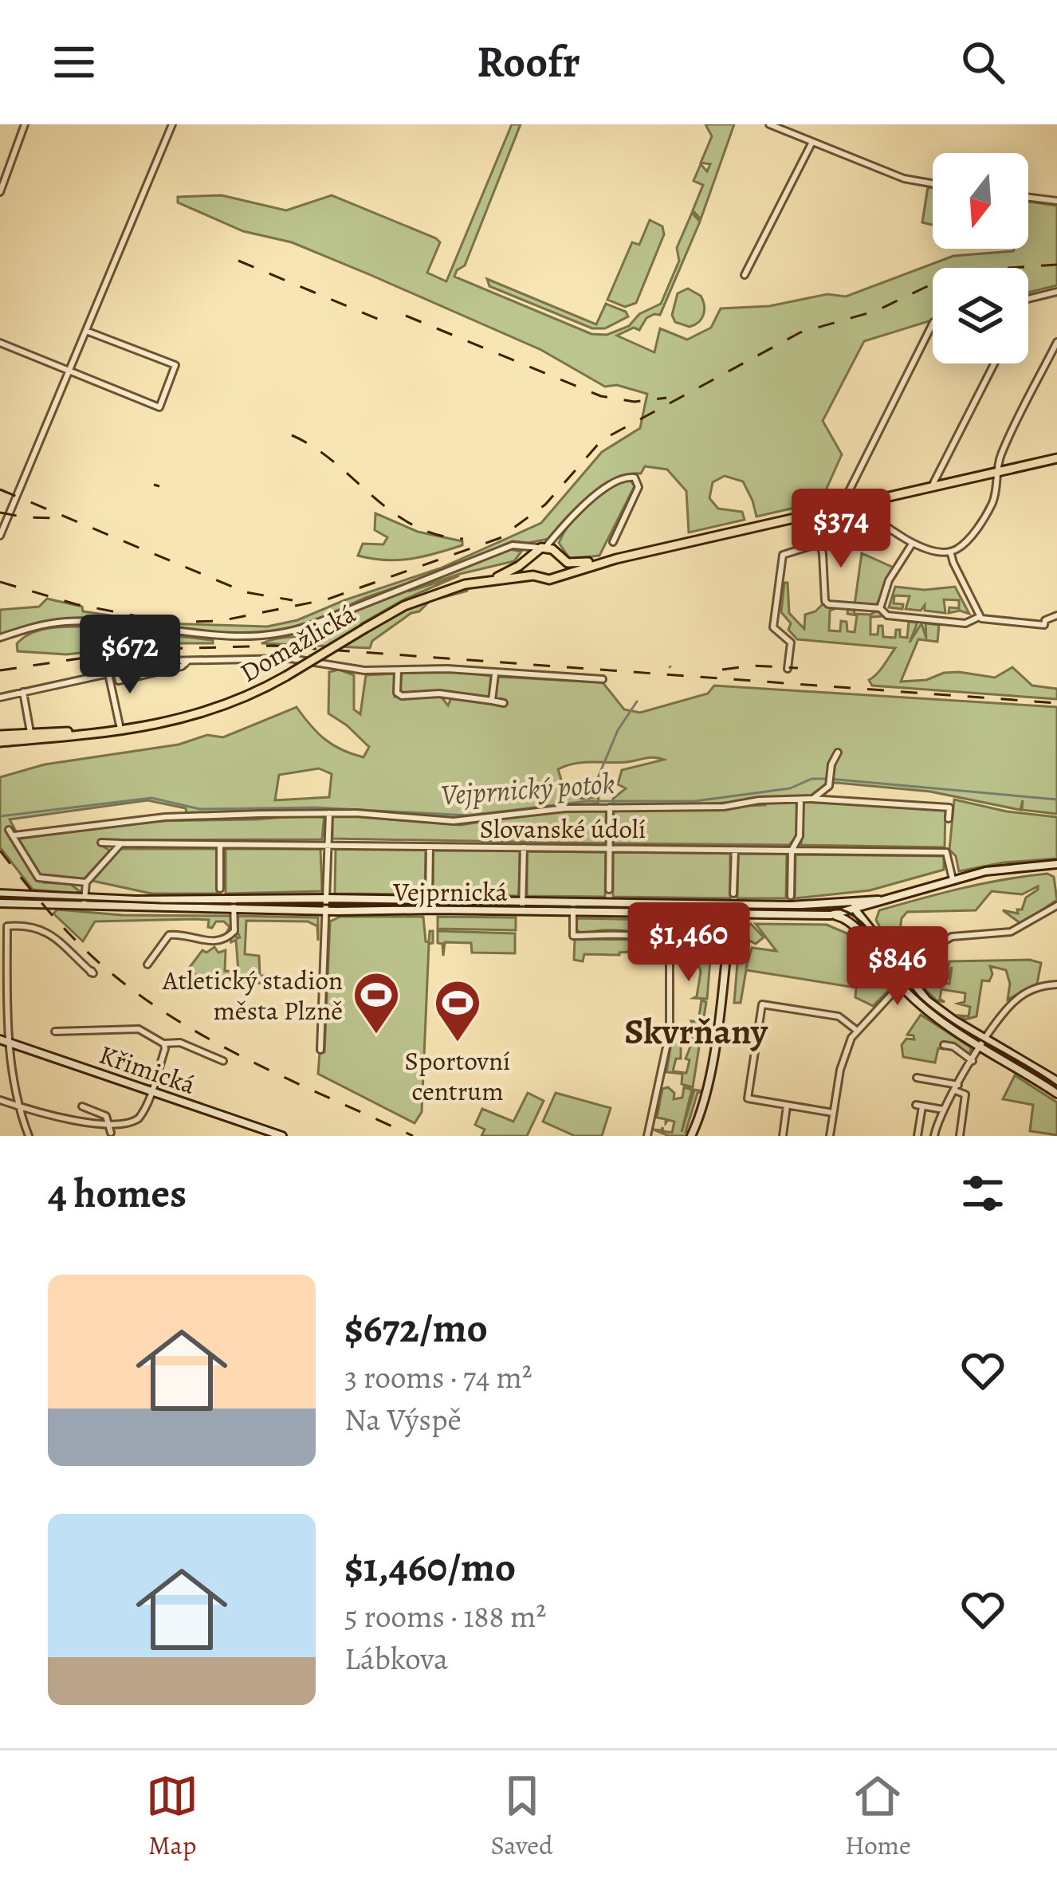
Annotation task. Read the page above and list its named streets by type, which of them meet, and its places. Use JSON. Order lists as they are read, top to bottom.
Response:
{
  "streets": {
    "main road": ["Domažlická", "Vejprnická", "Křimická"],
    "street": ["Slovanské údolí"]
  },
  "crossings": [
    ["Slovanské údolí", "Vejprnická"]
  ],
  "districts": ["Skvrňany"],
  "water": ["Vejprnický potok"],
  "places": {
    "sports": ["Atletický stadion města Plzně", "Sportovní centrum"]
  },
  "north": "bottom",
  "page": {
    "header": "Roofr",
    "price": [
      "$374",
      "$672",
      "$1,460",
      "$846"
    ],
    "heading": "4 homes",
    "list": [
      {
        "name": "$672/mo",
        "note": "3 rooms · 74 m² · Na Výspě"
      },
      {
        "name": "$1,460/mo",
        "note": "5 rooms · 188 m² · Lábkova"
      }
    ],
    "tabs": ["Map", "Saved", "Home"]
  }
}
